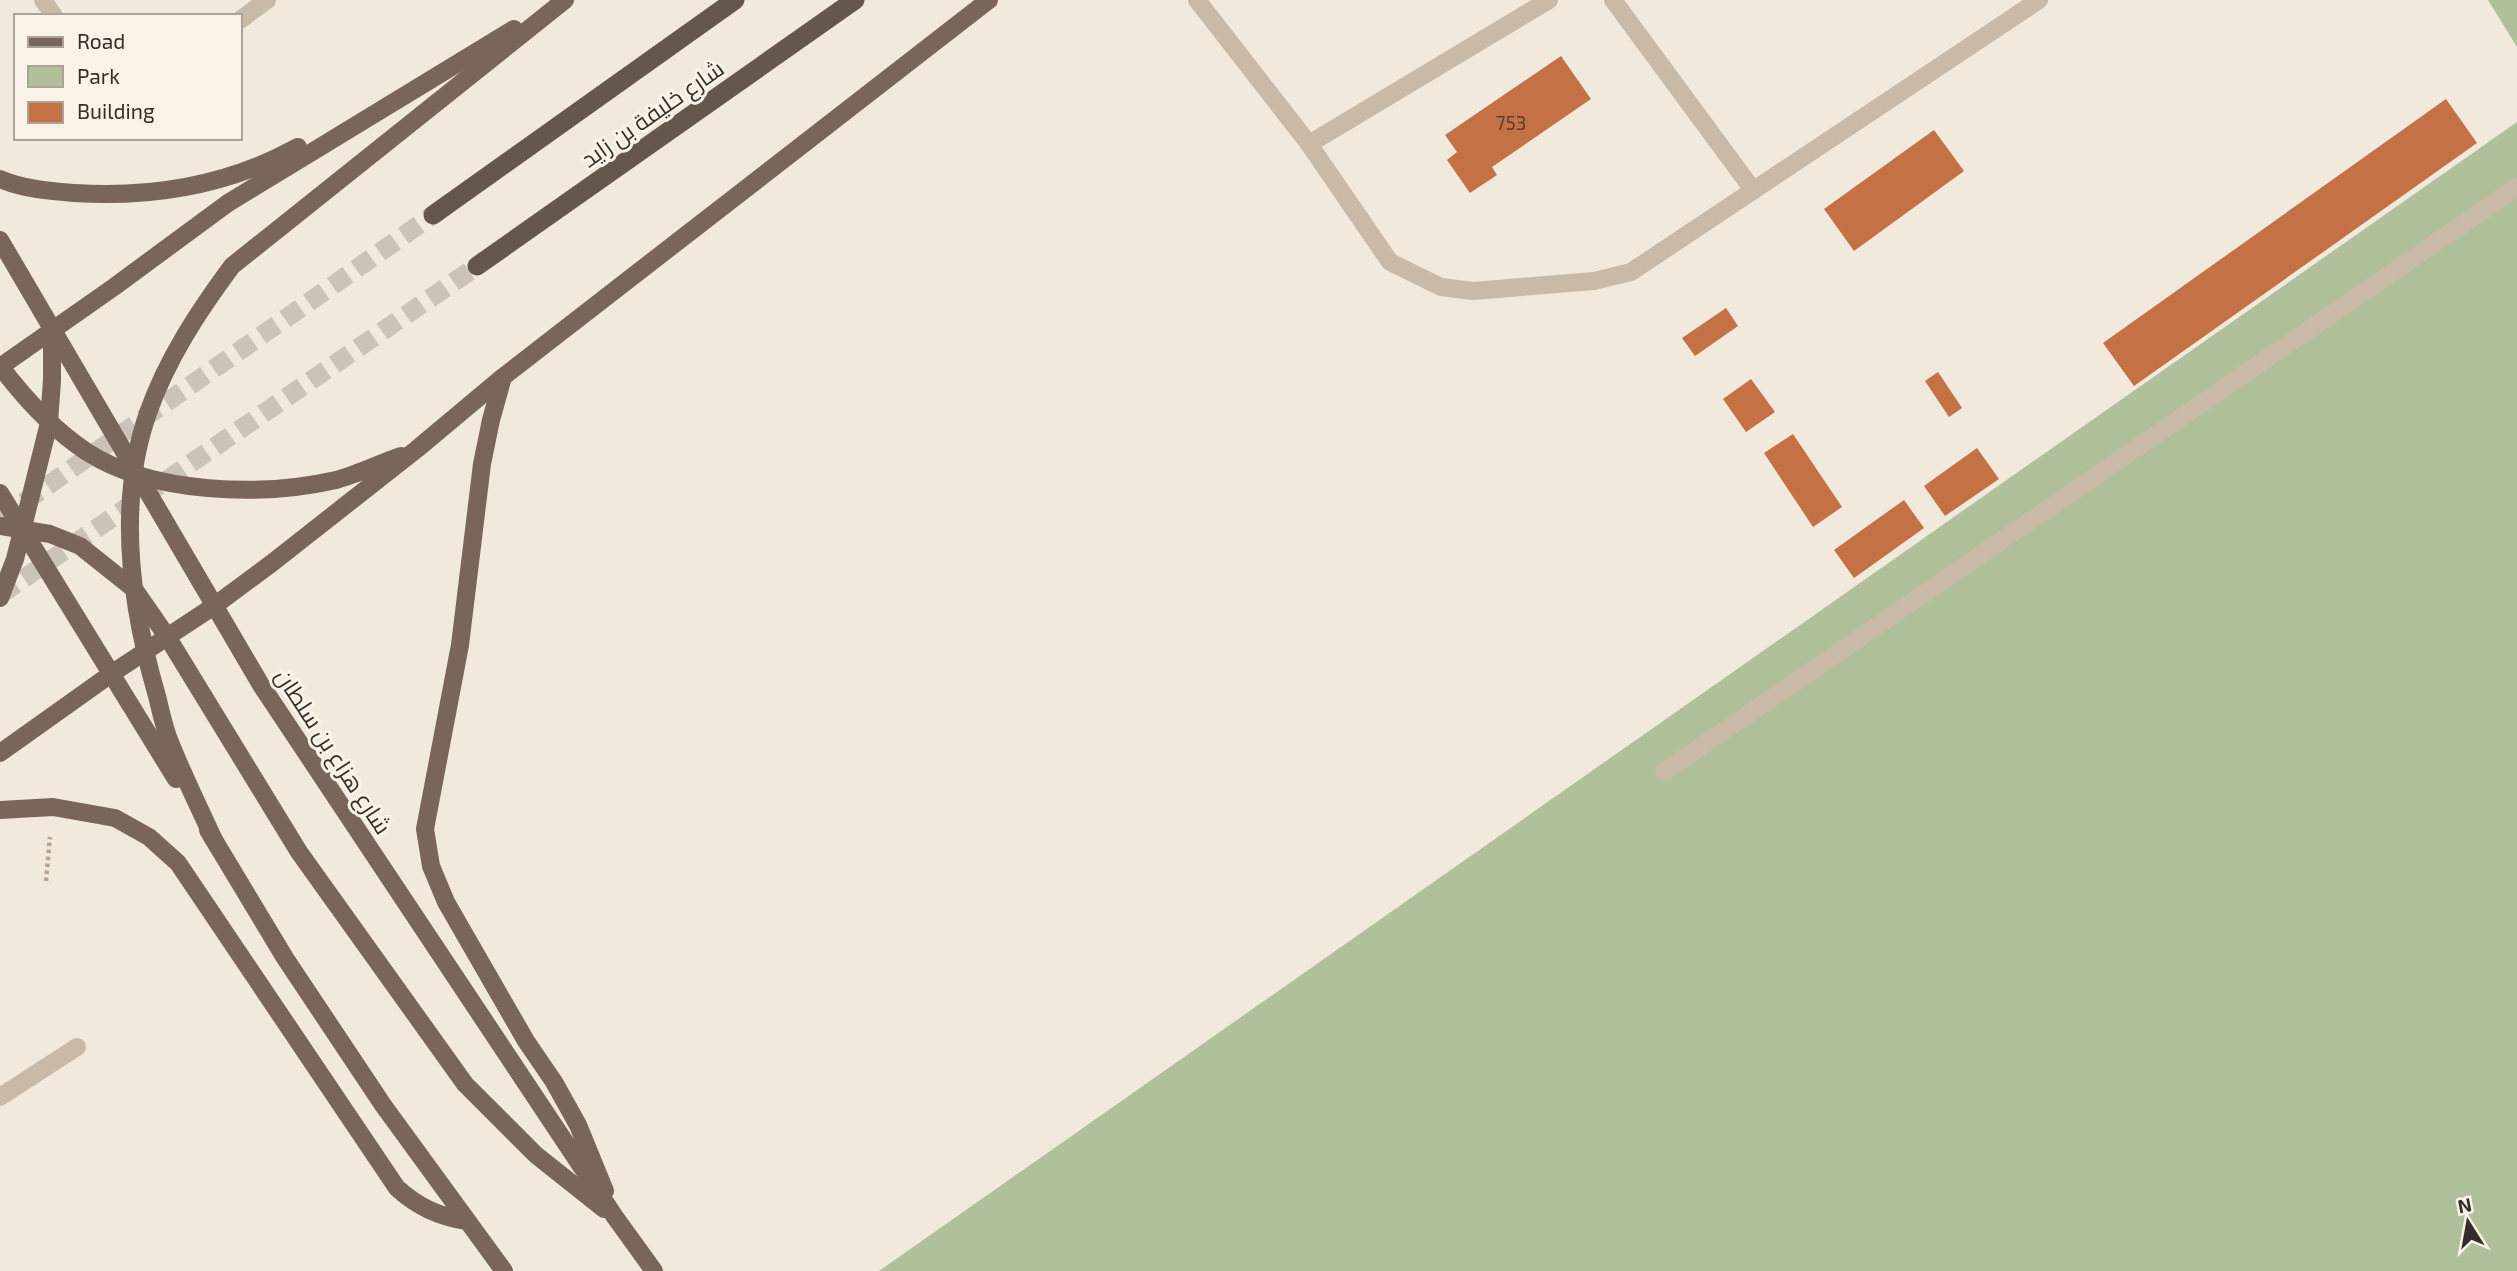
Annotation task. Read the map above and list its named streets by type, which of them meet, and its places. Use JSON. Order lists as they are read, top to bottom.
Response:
{
  "streets": {
    "highway": ["شارع خليفة بن زايد"],
    "main road": ["شارع هزاع بن سلطان"]
  },
  "house_numbers": ["753"],
  "legend": ["Road", "Park", "Building"],
  "north": "top"
}
